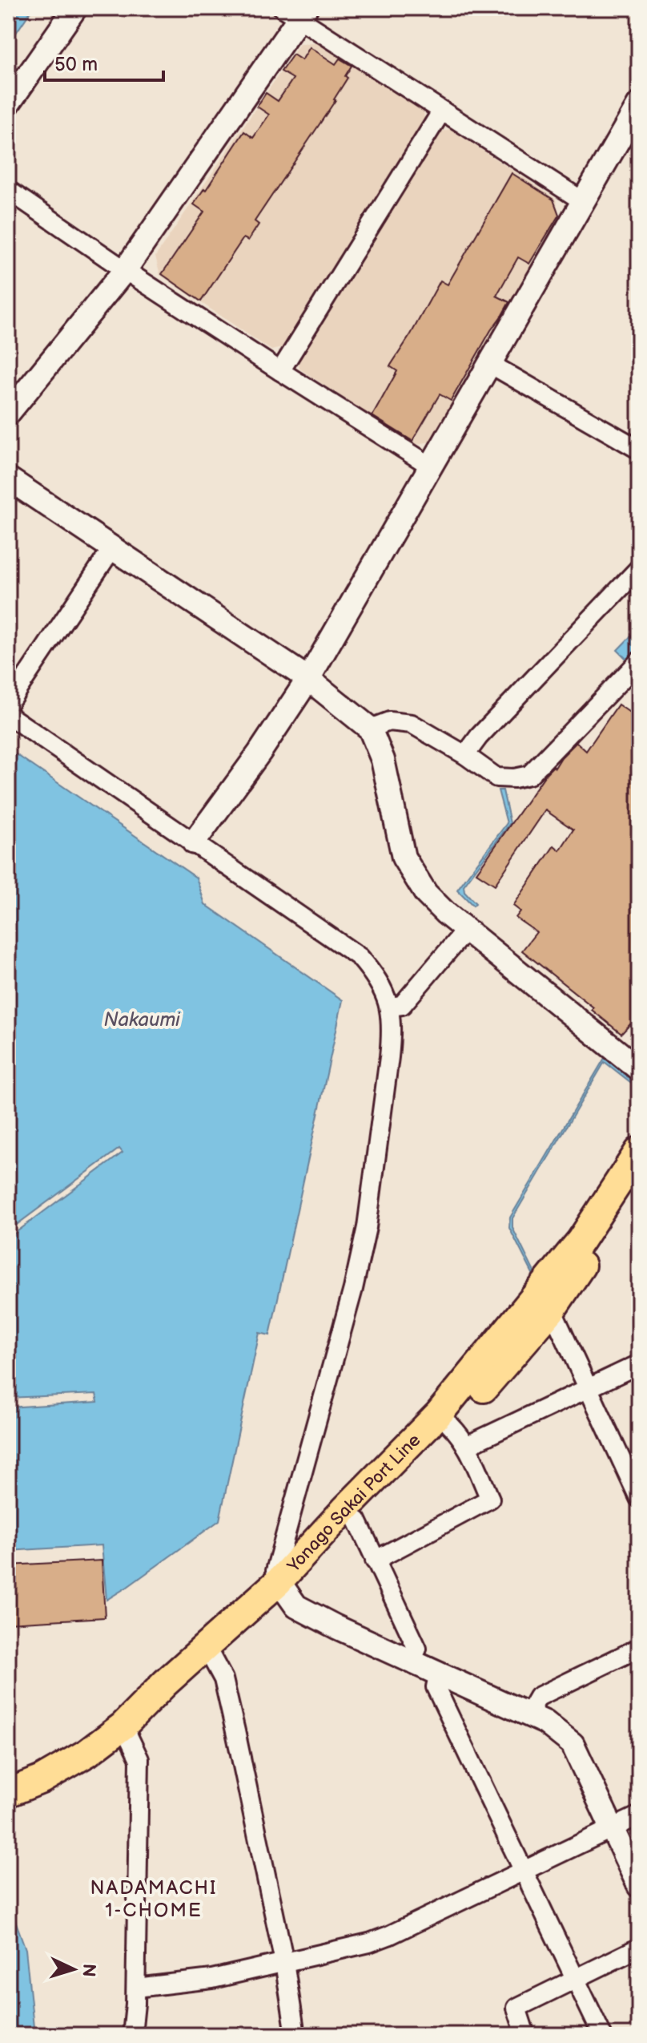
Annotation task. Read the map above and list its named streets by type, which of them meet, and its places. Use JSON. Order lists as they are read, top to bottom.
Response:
{
  "streets": {
    "main road": ["Yonago Sakai Port Line"]
  },
  "districts": ["NADAMACHI 1-CHOME"],
  "water": ["Nakaumi"],
  "scale_bar": "50 m",
  "north": "right"
}
